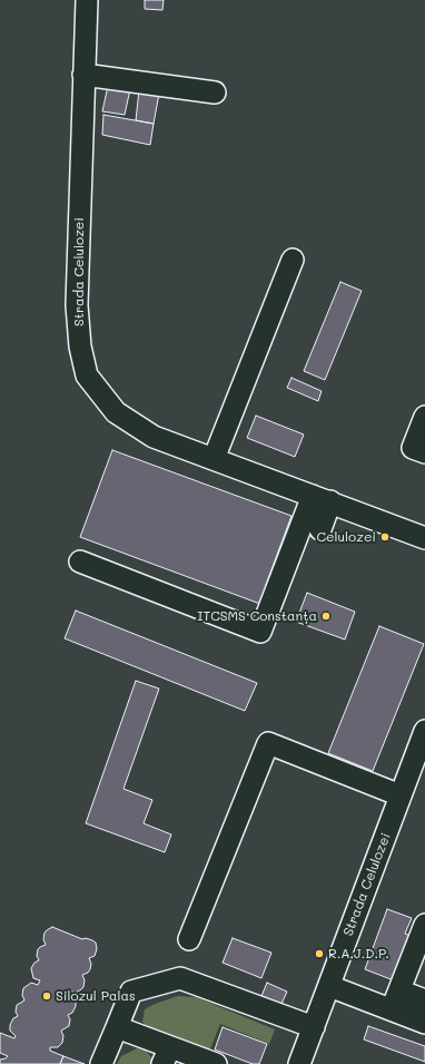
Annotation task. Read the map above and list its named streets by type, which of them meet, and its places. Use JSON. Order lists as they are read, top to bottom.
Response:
{
  "streets": {
    "street": ["Strada Celulozei"]
  },
  "places": [
    "Celulozei",
    "ITCSMS Constanța",
    "R.A.J.D.P.",
    "Silozul Palas"
  ]
}
